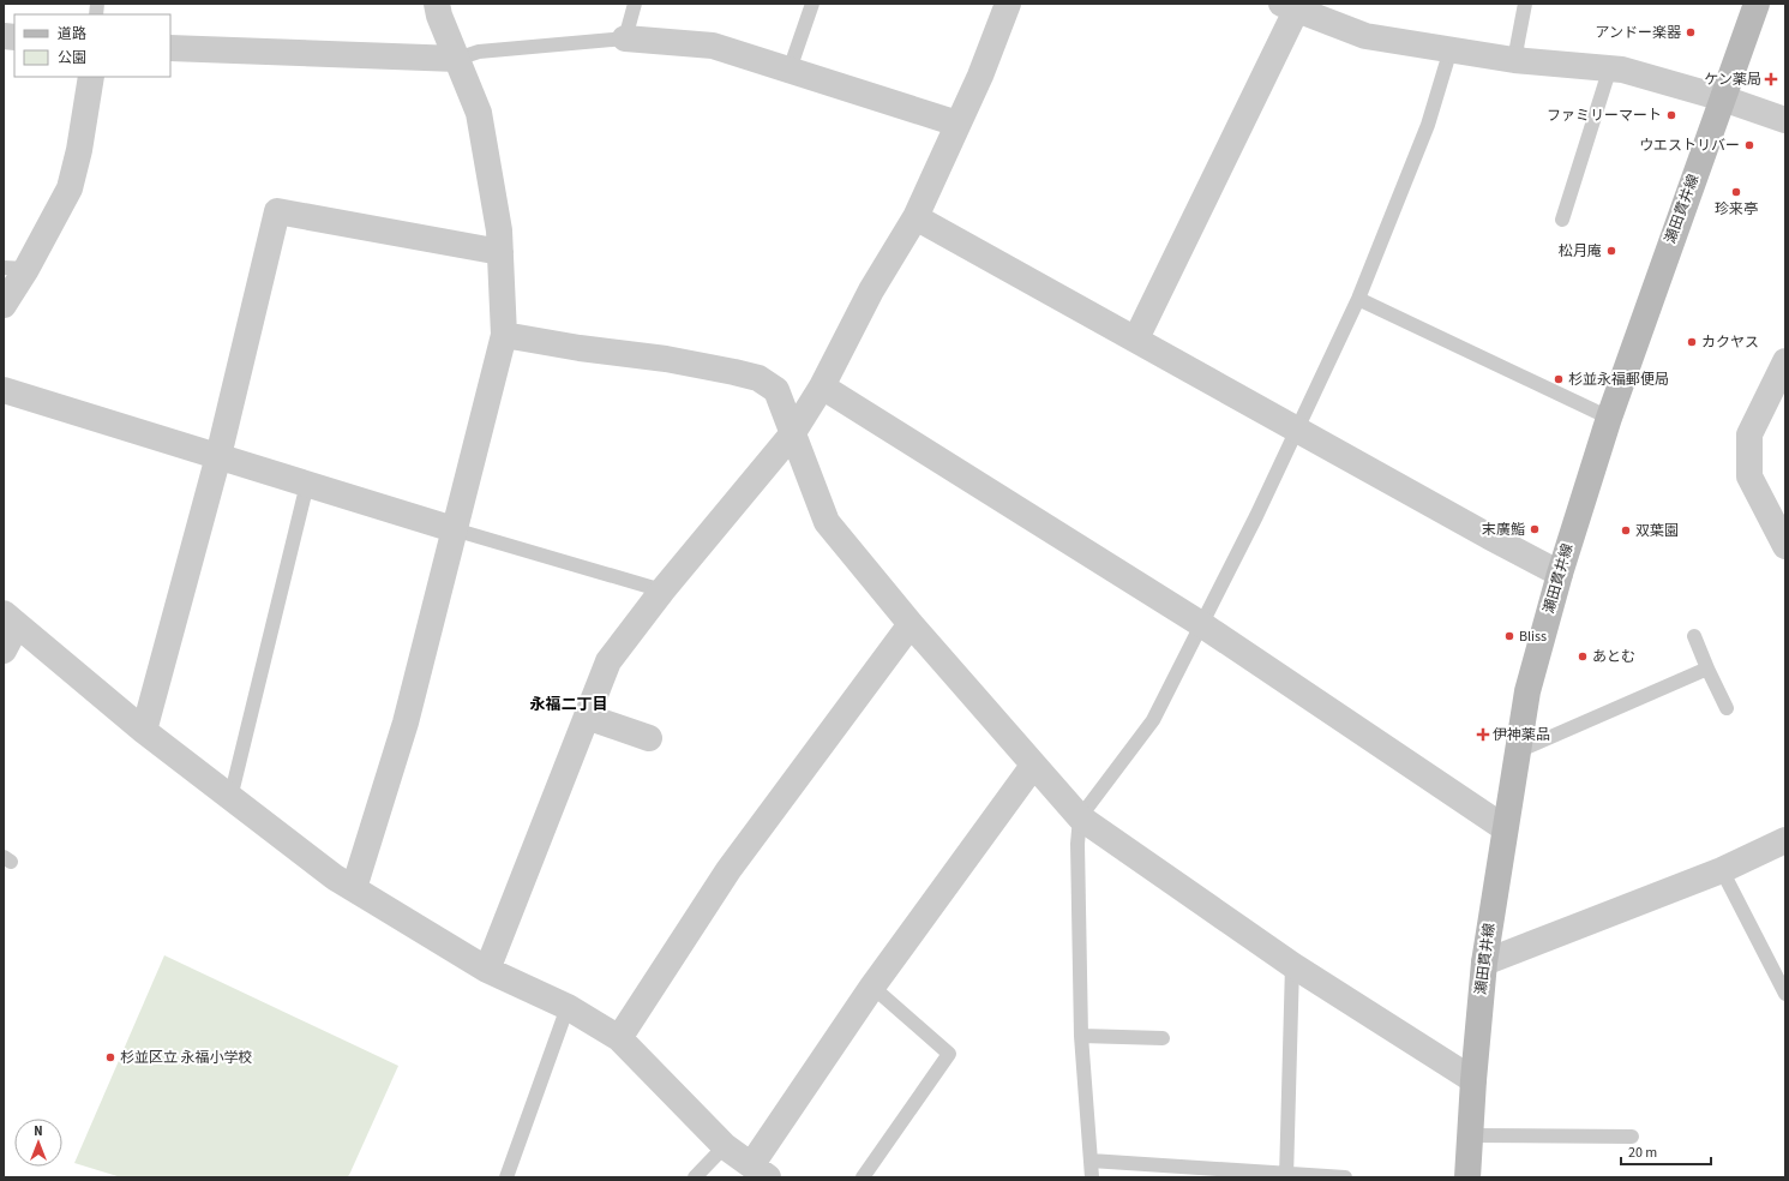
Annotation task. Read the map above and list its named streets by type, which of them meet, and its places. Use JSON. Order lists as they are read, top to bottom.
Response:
{
  "streets": {
    "main road": ["瀬田貫井線"]
  },
  "districts": ["永福二丁目"],
  "places": {
    "other": [
      "アンドー楽器",
      "ファミリーマート",
      "ウエストリバー",
      "珍来亭",
      "松月庵",
      "カクヤス",
      "杉並永福郵便局",
      "末廣鮨",
      "双葉園",
      "Bliss",
      "あとむ",
      "杉並区立 永福小学校"
    ],
    "health": ["ケン薬局", "伊神薬品"]
  },
  "legend": ["道路", "公園"],
  "scale_bar": "20 m",
  "north": "top"
}
